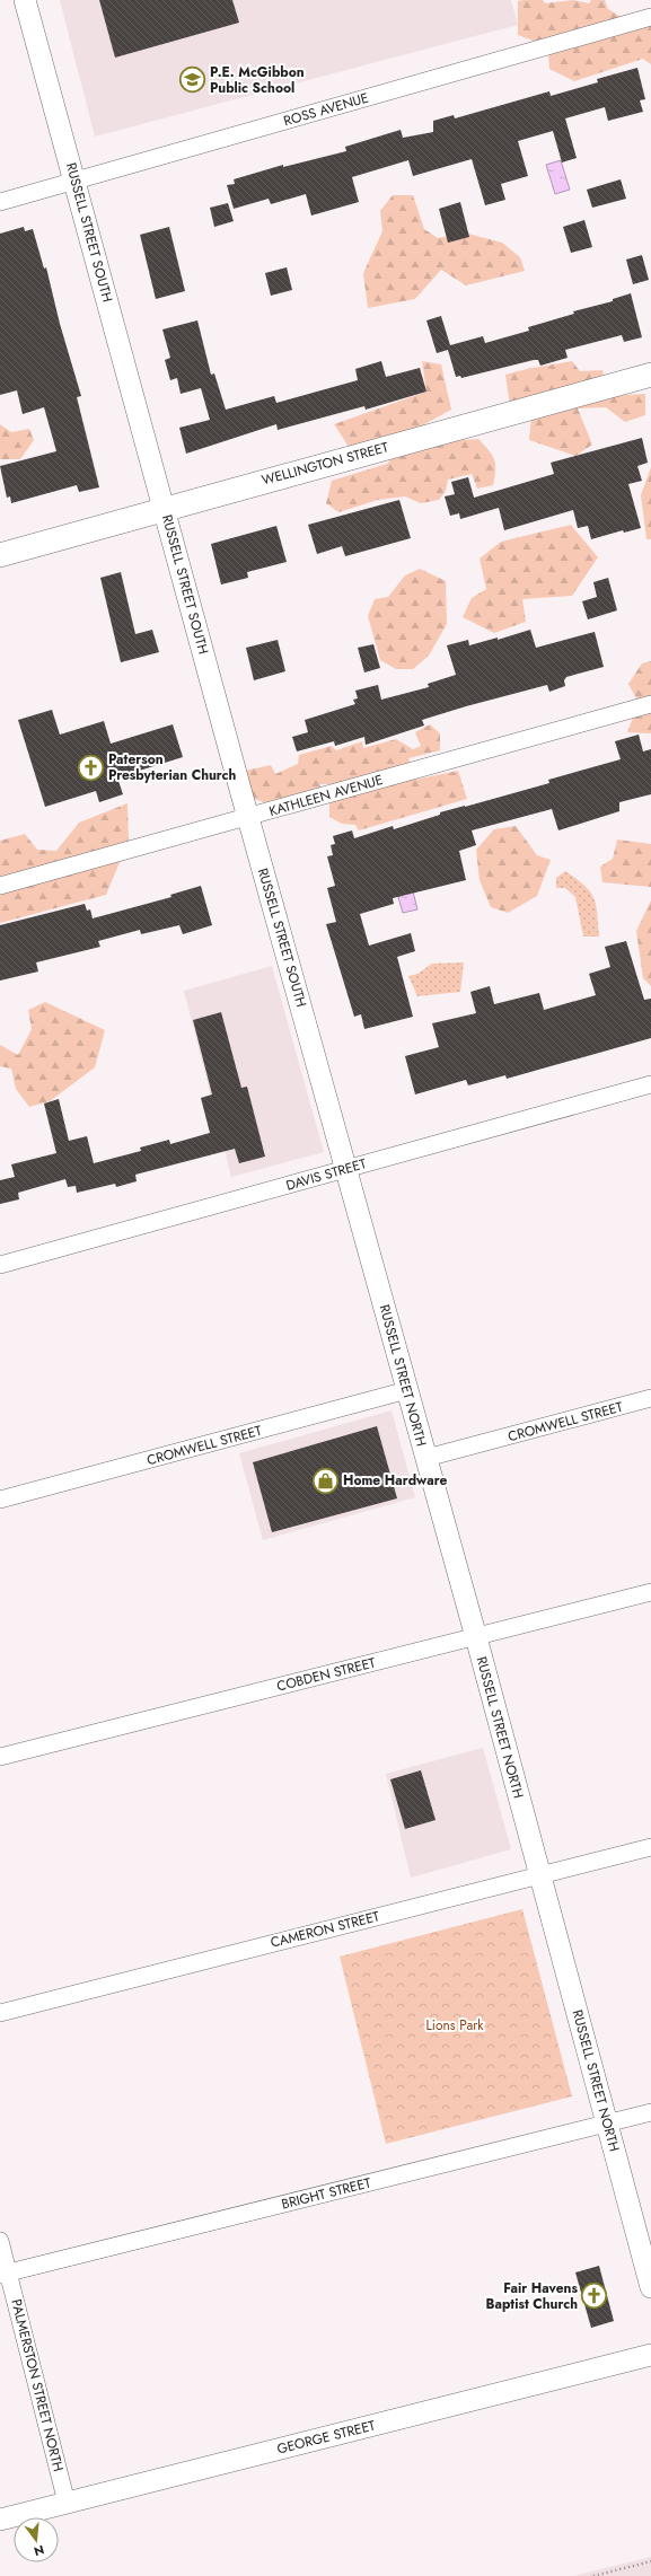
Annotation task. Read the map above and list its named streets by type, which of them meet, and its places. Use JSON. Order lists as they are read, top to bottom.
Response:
{
  "streets": {
    "main road": ["WELLINGTON STREET"],
    "street": [
      "ROSS AVENUE",
      "RUSSELL STREET SOUTH",
      "KATHLEEN AVENUE",
      "DAVIS STREET",
      "RUSSELL STREET NORTH",
      "CROMWELL STREET",
      "COBDEN STREET",
      "CAMERON STREET",
      "BRIGHT STREET",
      "PALMERSTON STREET NORTH",
      "GEORGE STREET"
    ]
  },
  "crossings": [
    ["ROSS AVENUE", "RUSSELL STREET SOUTH"],
    ["RUSSELL STREET SOUTH", "WELLINGTON STREET"],
    ["RUSSELL STREET SOUTH", "KATHLEEN AVENUE"],
    ["RUSSELL STREET SOUTH", "DAVIS STREET"],
    ["RUSSELL STREET SOUTH", "RUSSELL STREET NORTH"],
    ["DAVIS STREET", "RUSSELL STREET NORTH"],
    ["RUSSELL STREET NORTH", "CROMWELL STREET"],
    ["RUSSELL STREET NORTH", "COBDEN STREET"],
    ["RUSSELL STREET NORTH", "CAMERON STREET"],
    ["RUSSELL STREET NORTH", "BRIGHT STREET"],
    ["BRIGHT STREET", "PALMERSTON STREET NORTH"],
    ["PALMERSTON STREET NORTH", "GEORGE STREET"]
  ],
  "parks": ["Lions Park"],
  "places": {
    "school or university": ["P.E. McGibbon Public School"],
    "church": ["Paterson Presbyterian Church", "Fair Havens Baptist Church"],
    "shop": ["Home Hardware"]
  },
  "north": "bottom"
}
